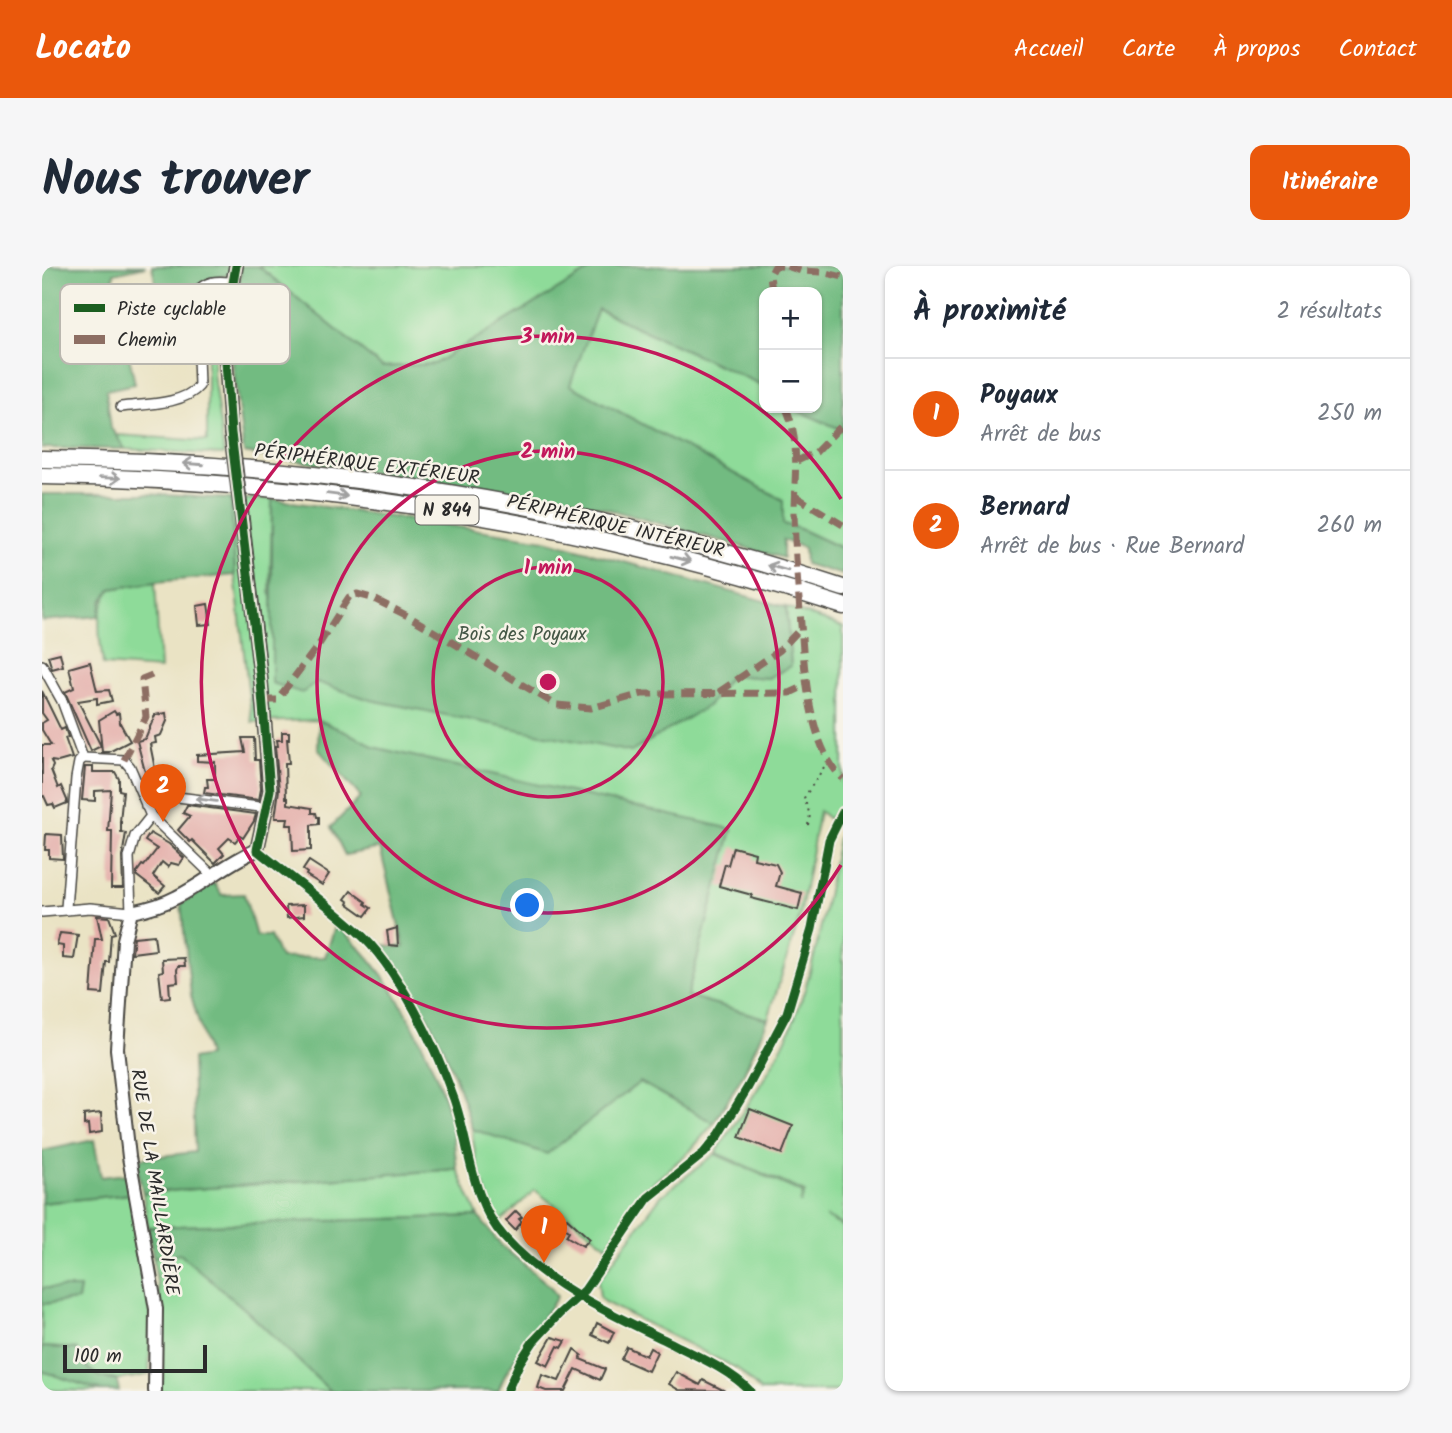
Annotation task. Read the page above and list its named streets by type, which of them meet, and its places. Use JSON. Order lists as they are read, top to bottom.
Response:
{
  "streets": {
    "highway": ["PÉRIPHÉRIQUE EXTÉRIEUR", "N 844", "PÉRIPHÉRIQUE INTÉRIEUR"],
    "street": ["RUE DE LA MAILLARDIÈRE"]
  },
  "one_way": ["PÉRIPHÉRIQUE EXTÉRIEUR", "PÉRIPHÉRIQUE INTÉRIEUR"],
  "parks": ["Bois des Poyaux"],
  "legend": ["Piste cyclable", "Chemin"],
  "scale_bar": "100 m",
  "page": {
    "header": "Locato",
    "nav": [
      "Accueil",
      "Carte",
      "À propos",
      "Contact"
    ],
    "title": "Nous trouver",
    "buttons": "Itinéraire",
    "heading": ["À proximité", "2 résultats"],
    "map_buttons": ["+", "−"],
    "list": [
      {
        "mark": "1",
        "name": "Poyaux",
        "note": "Arrêt de bus",
        "value": "250 m"
      },
      {
        "mark": "2",
        "name": "Bernard",
        "note": "Arrêt de bus · Rue Bernard",
        "value": "260 m"
      }
    ],
    "pins": ["2", "1"],
    "scale": "100 m"
  },
  "rings": ["3 min", "2 min", "1 min"]
}
